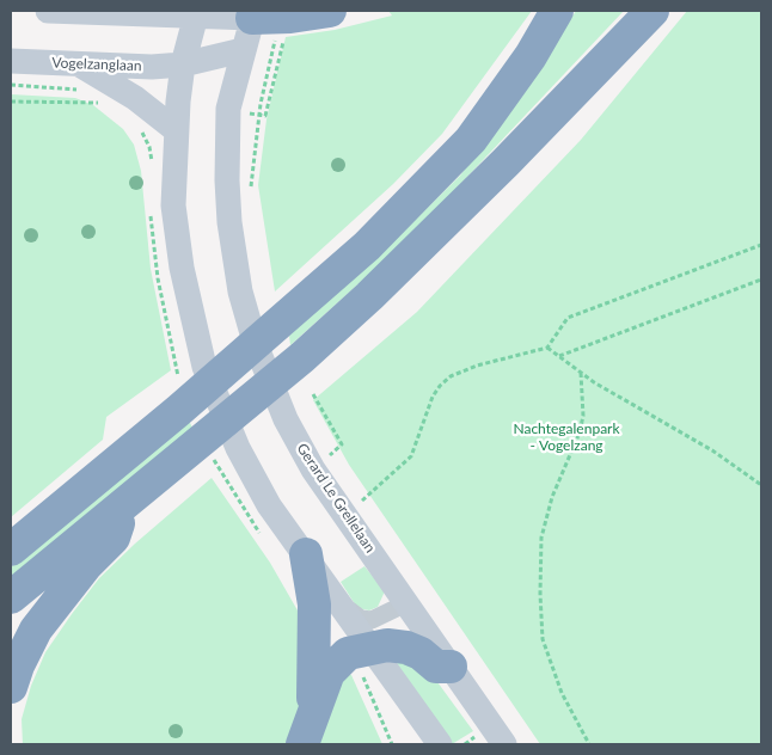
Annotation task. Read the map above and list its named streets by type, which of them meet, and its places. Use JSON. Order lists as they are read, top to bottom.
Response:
{
  "streets": {
    "street": ["Vogelzanglaan", "Gerard Le Grellelaan"]
  },
  "crossings": [
    ["Vogelzanglaan", "Gerard Le Grellelaan"]
  ],
  "parks": ["Nachtegalenpark - Vogelzang"]
}
